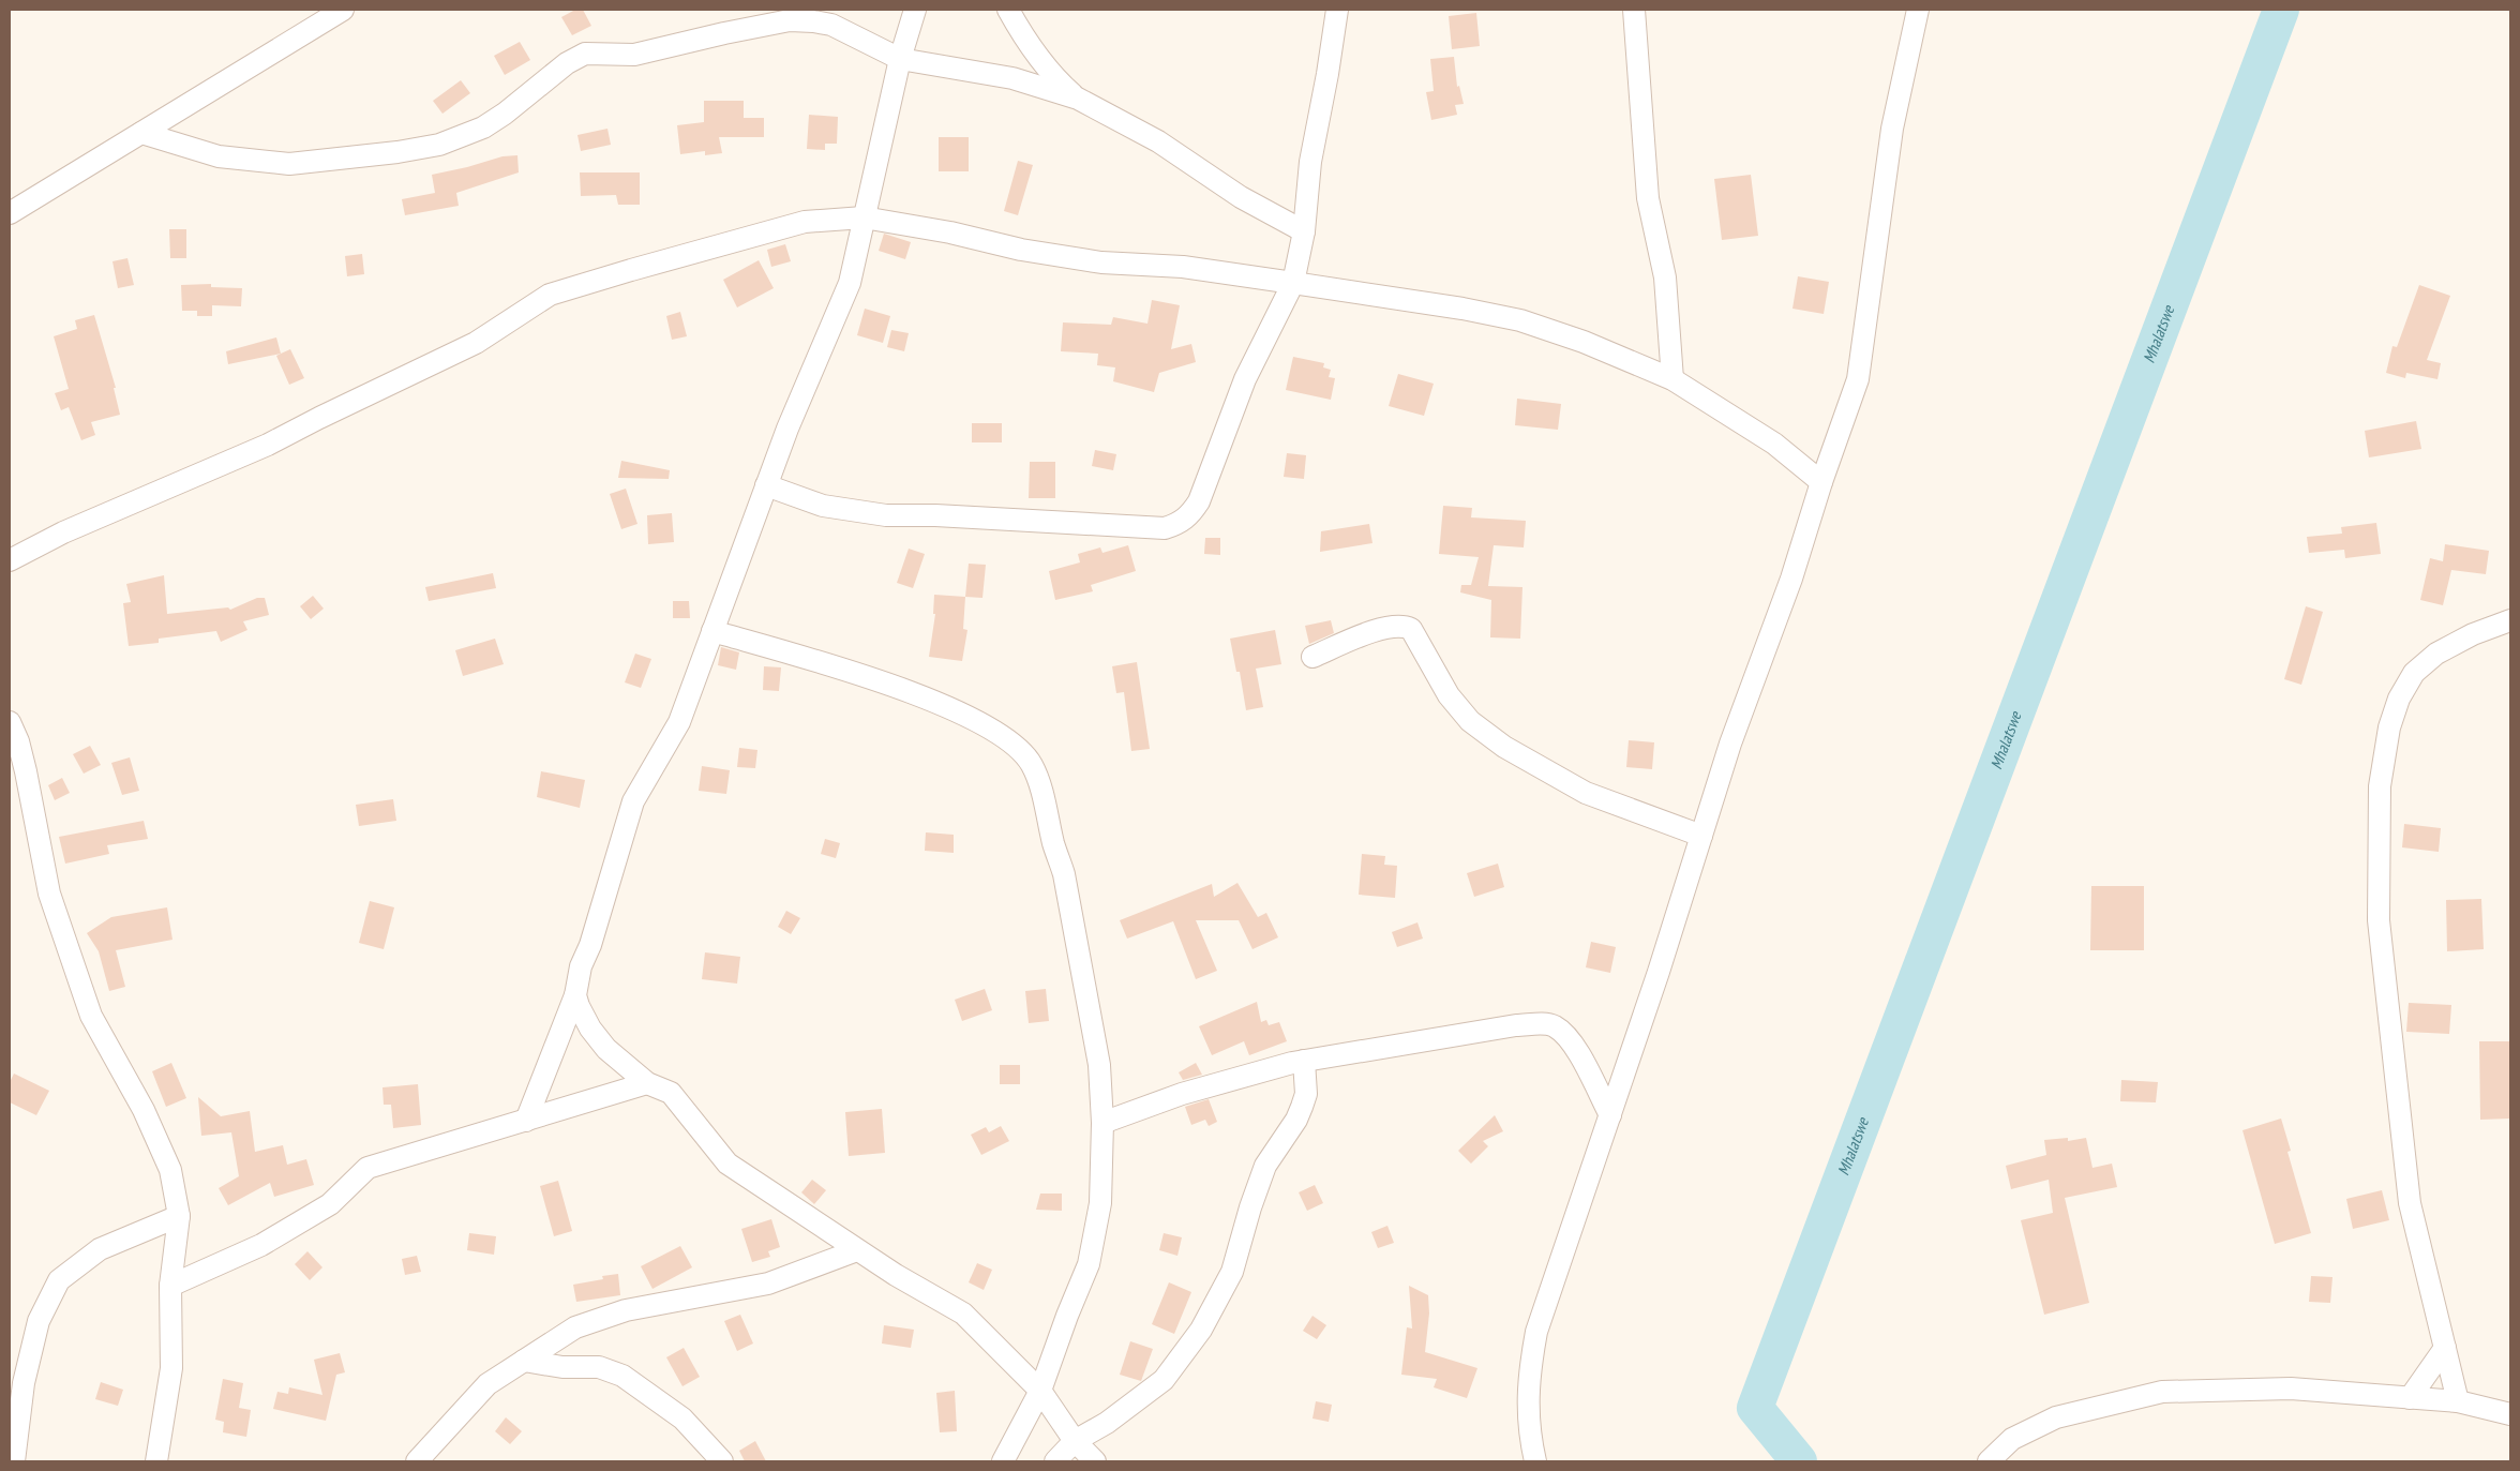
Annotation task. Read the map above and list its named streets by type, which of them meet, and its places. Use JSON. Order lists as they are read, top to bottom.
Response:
{
  "water": ["Mhalatswe"]
}
